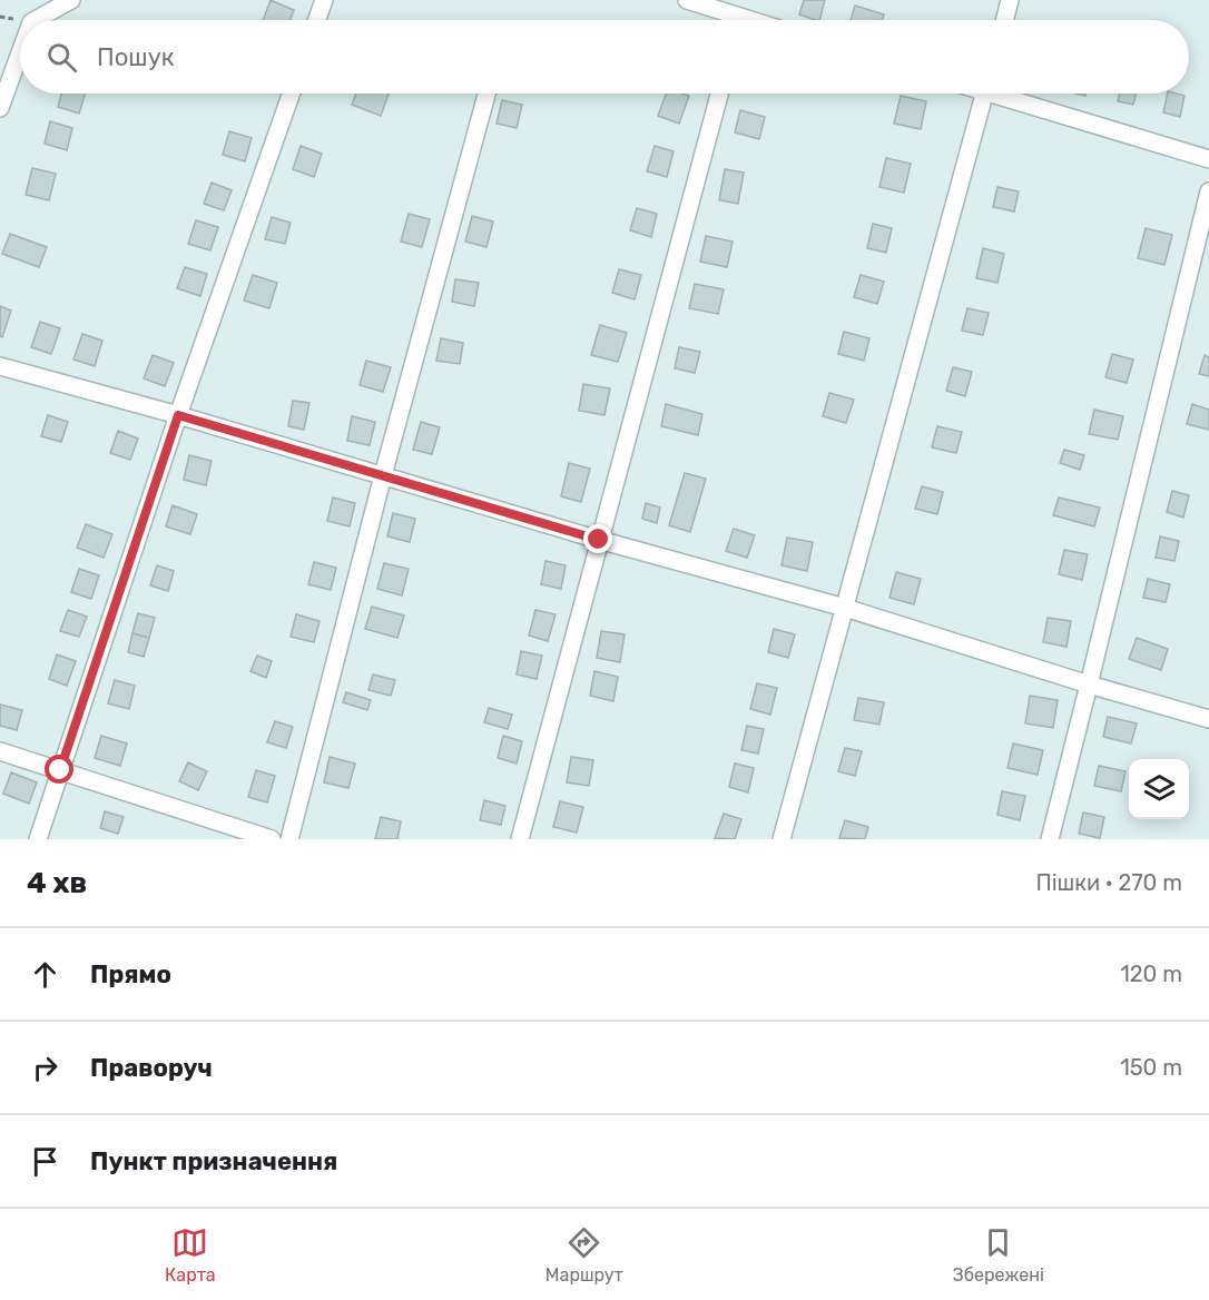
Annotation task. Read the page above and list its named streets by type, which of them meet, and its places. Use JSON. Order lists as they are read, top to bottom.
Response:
{
  "page": {
    "search": "Пошук",
    "heading": ["4 хв", "Пішки · 270 m"],
    "list": [
      ["Прямо", "120 m"],
      ["Праворуч", "150 m"],
      "Пункт призначення"
    ],
    "nav": ["Карта", "Маршрут", "Збережені"]
  }
}
